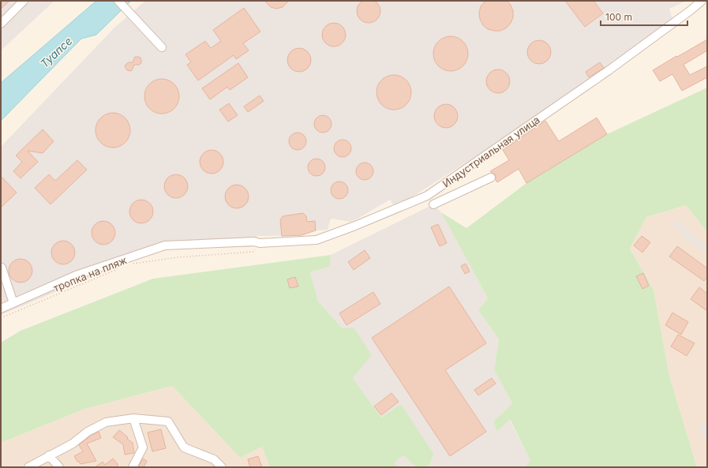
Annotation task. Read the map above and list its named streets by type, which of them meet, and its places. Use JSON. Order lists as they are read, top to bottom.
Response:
{
  "streets": {
    "street": ["Индустриальная улица"],
    "path": ["тропка на пляж"]
  },
  "crossings": [
    ["Индустриальная улица", "тропка на пляж"]
  ],
  "water": ["Туапсе"],
  "scale_bar": "100 m"
}
